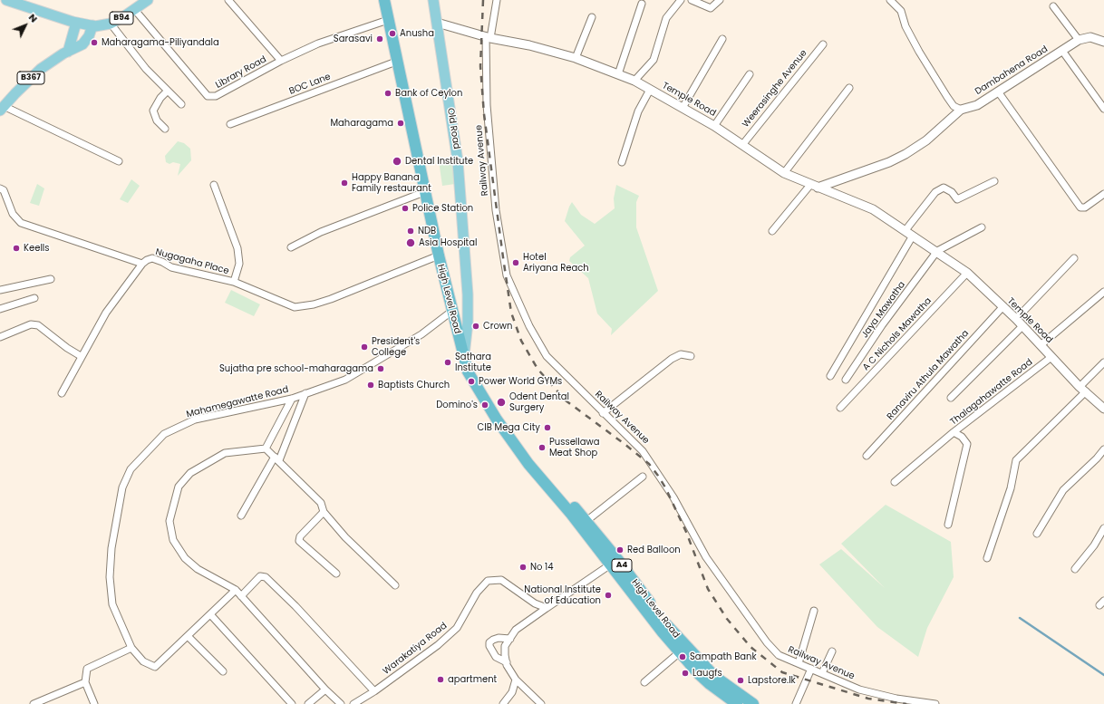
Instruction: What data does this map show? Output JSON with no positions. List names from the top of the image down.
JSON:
{
  "streets": {
    "highway": ["High Level Road", "A4"],
    "main road": ["B94", "B367", "Old Road"],
    "street": [
      "Dambahena Road",
      "Library Road",
      "BOC Lane",
      "Weerasinghe Avenue",
      "Temple Road",
      "Railway Avenue",
      "Nugagaha Place",
      "Jaya Mawatha",
      "A C Nichols Mawatha",
      "Ranaviru Athula Mawatha",
      "Thalagahawatte Road",
      "Mahamegawatte Road",
      "Warakatiya Road"
    ]
  },
  "crossings": [
    ["B94", "Library Road"],
    ["B94", "B367"],
    ["Dambahena Road", "Temple Road"],
    ["Library Road", "High Level Road"],
    ["BOC Lane", "High Level Road"],
    ["Weerasinghe Avenue", "Temple Road"],
    ["Temple Road", "Old Road"],
    ["Temple Road", "Railway Avenue"],
    ["Temple Road", "Jaya Mawatha"],
    ["Temple Road", "A C Nichols Mawatha"],
    ["Temple Road", "Ranaviru Athula Mawatha"],
    ["Temple Road", "Thalagahawatte Road"],
    ["Old Road", "High Level Road"],
    ["Nugagaha Place", "High Level Road"],
    ["High Level Road", "Mahamegawatte Road"]
  ],
  "places": [
    "Anusha",
    "Sarasavi",
    "Maharagama-Piliyandala",
    "Bank of Ceylon",
    "Maharagama",
    "Dental Institute",
    "Happy Banana Family restaurant",
    "Police Station",
    "NDB",
    "Asia Hospital",
    "Keells",
    "Hotel Ariyana Reach",
    "Crown",
    "President's College",
    "Sathara Institute",
    "Sujatha pre school-maharagama",
    "Power World GYMs",
    "Baptists Church",
    "Odent Dental Surgery",
    "Domino's",
    "CIB Mega City",
    "Pussellawa Meat Shop",
    "Red Balloon",
    "No 14",
    "National Institute of Education",
    "Sampath Bank",
    "Laugfs",
    "apartment",
    "Lapstore.lk"
  ],
  "north": "top right"
}
